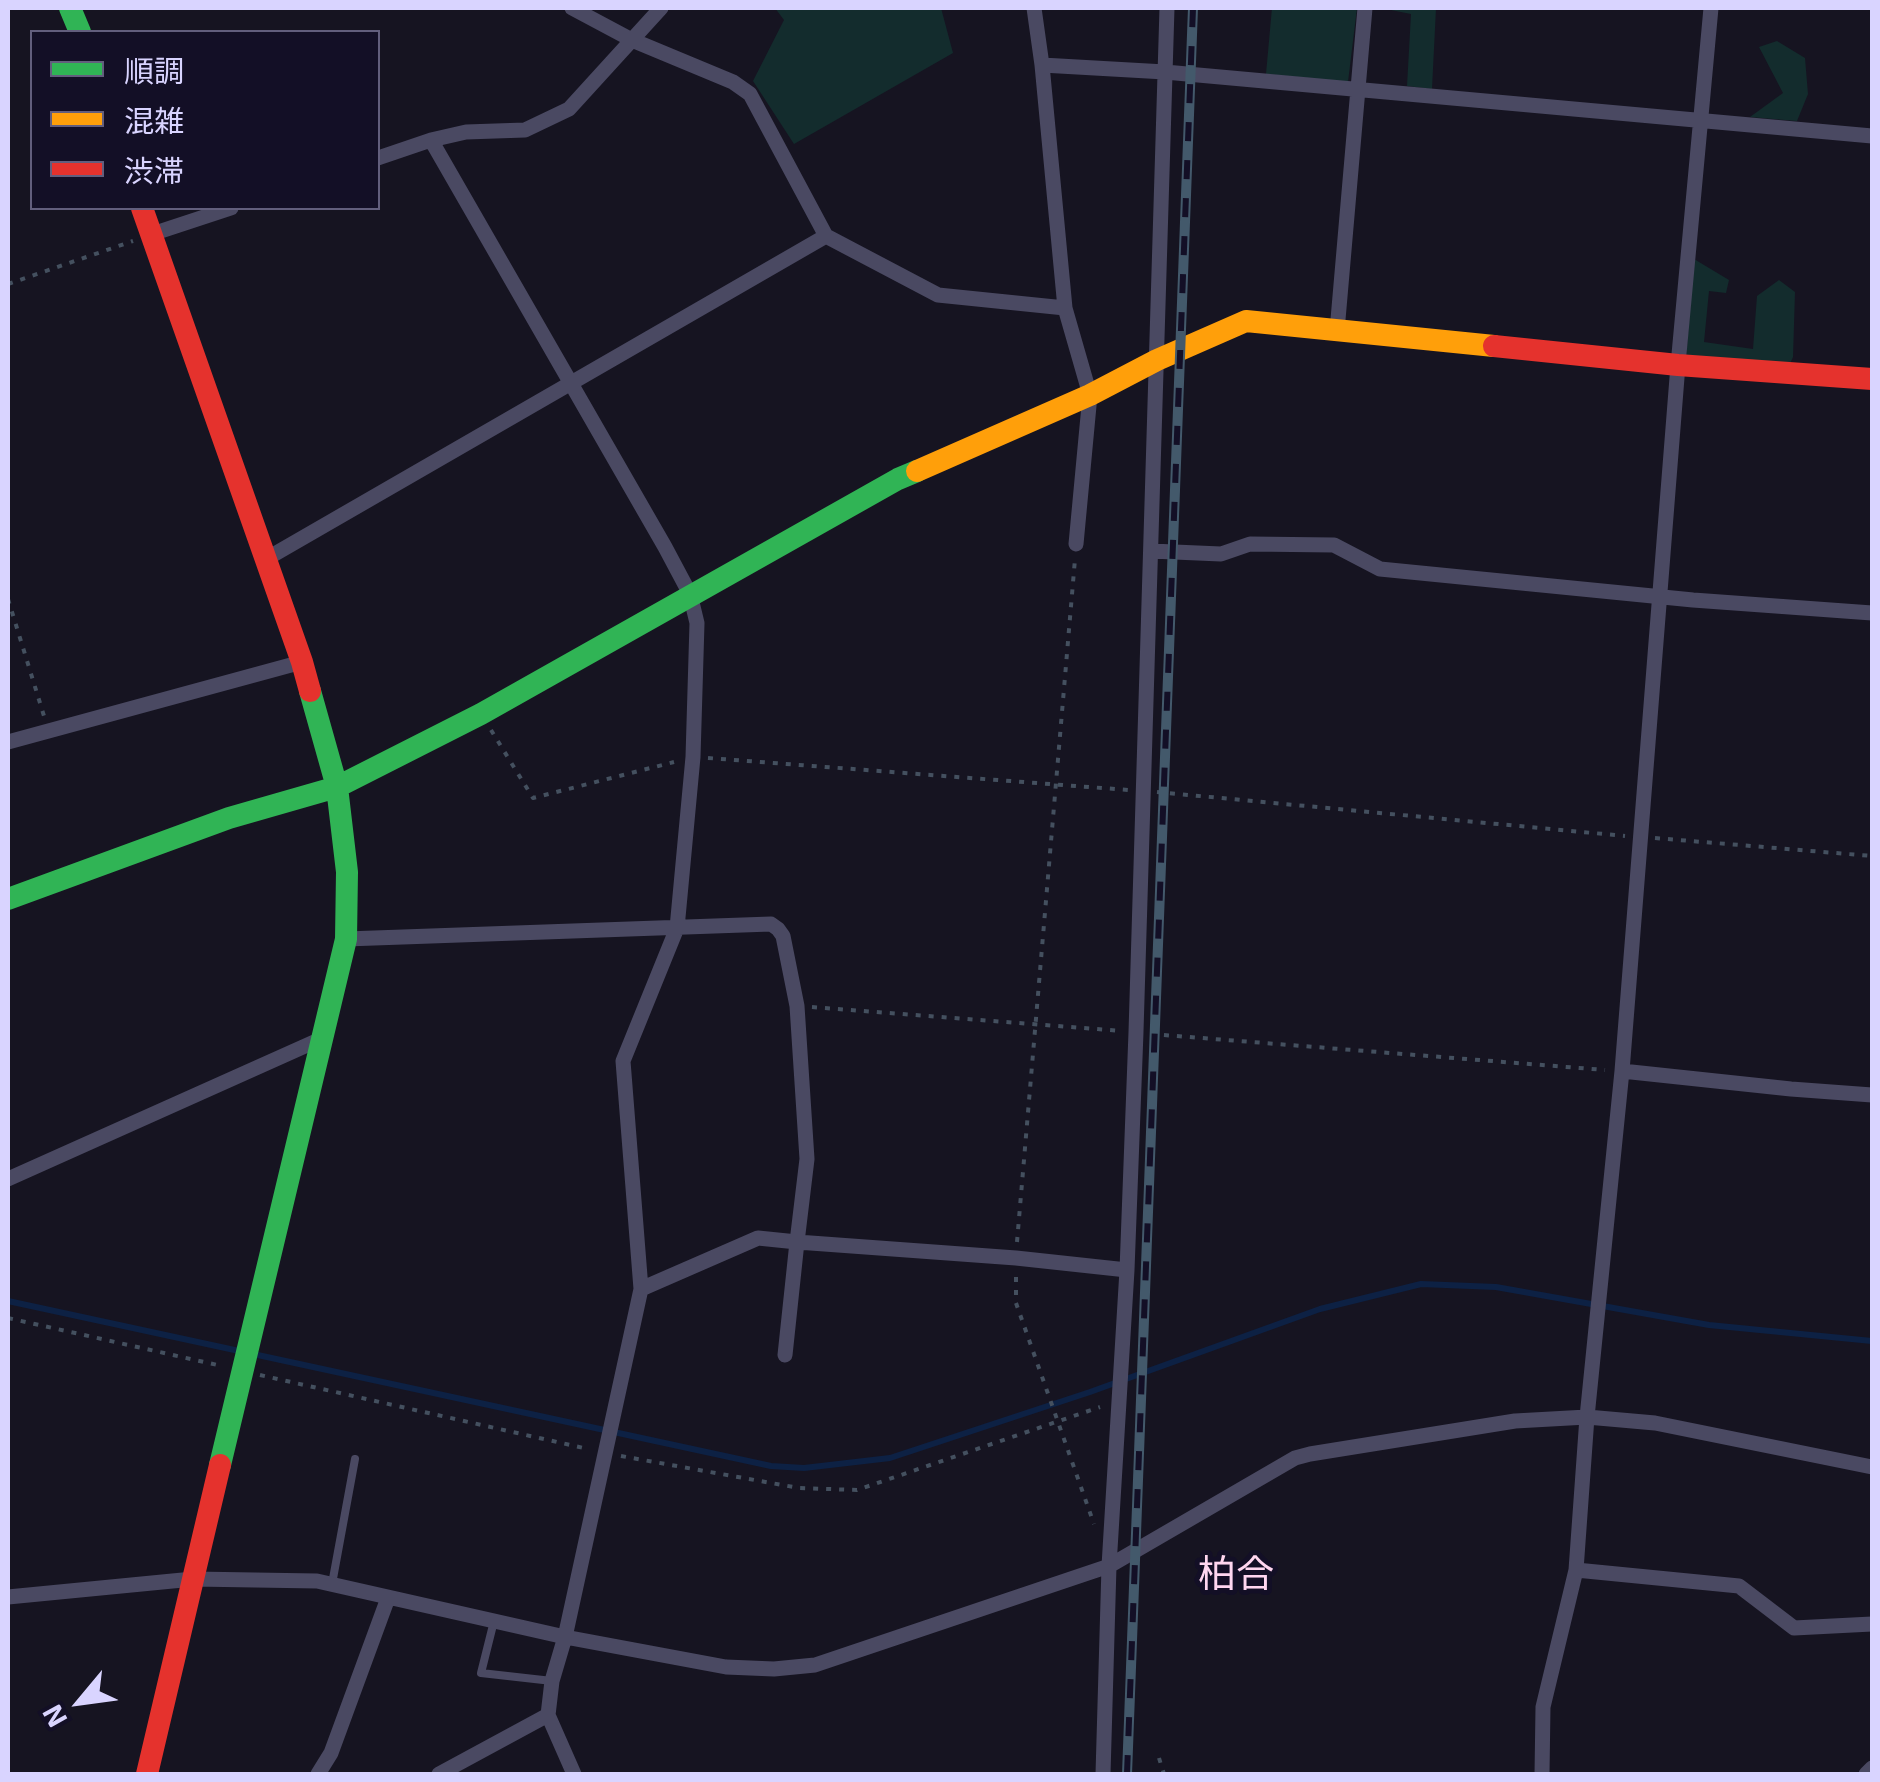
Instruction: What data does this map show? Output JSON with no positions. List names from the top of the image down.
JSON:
{
  "districts": ["柏合"],
  "legend": ["順調", "混雑", "渋滞"],
  "north": "bottom left"
}
